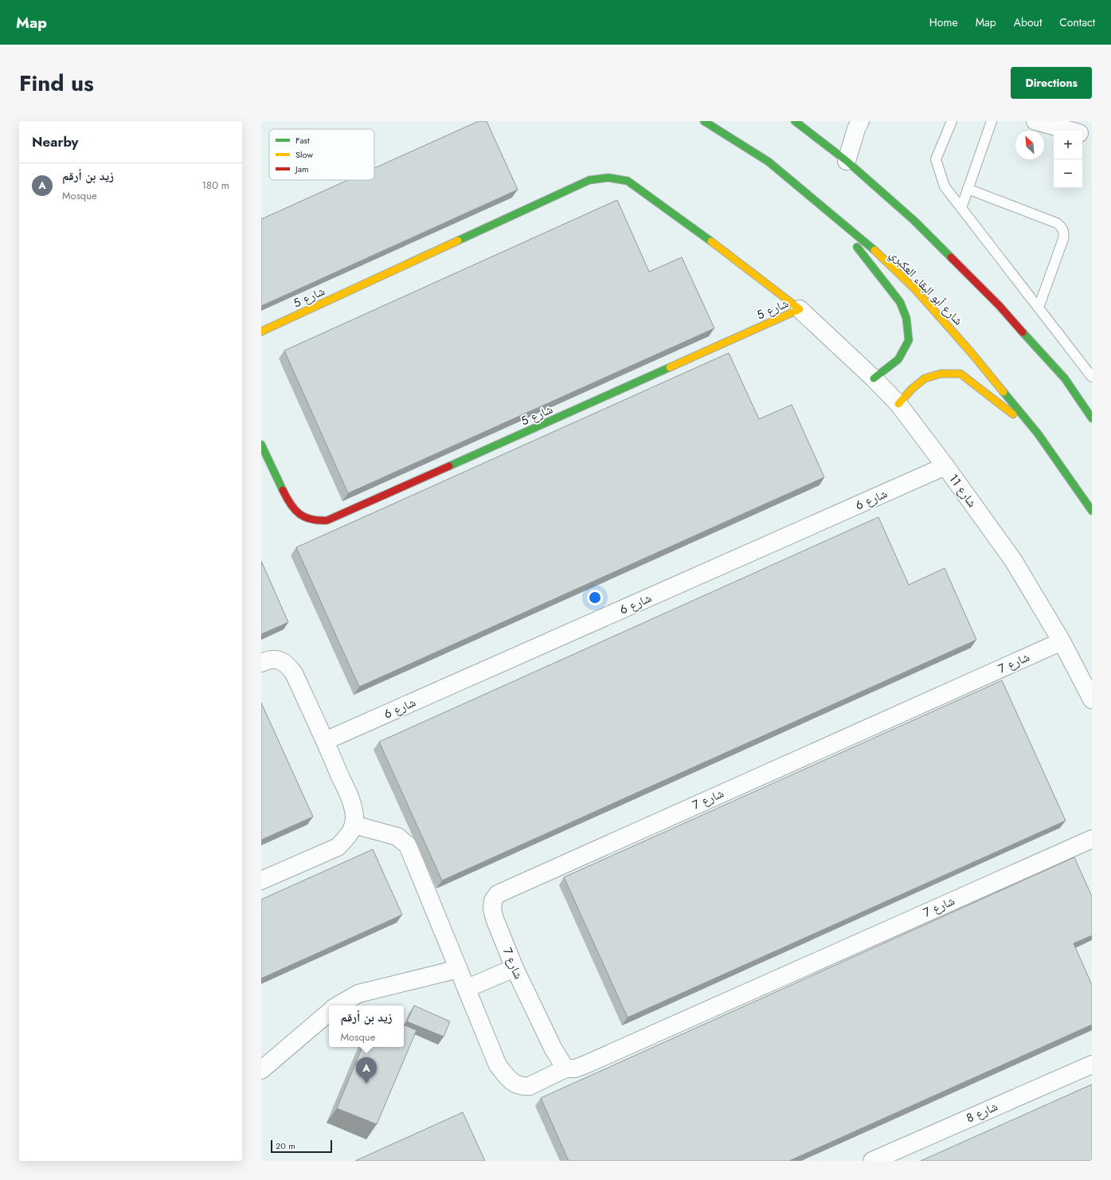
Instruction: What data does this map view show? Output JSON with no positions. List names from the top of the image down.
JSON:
{
  "streets": {
    "main road": ["شارع أبو البقاء العكبري", "شارع 5"],
    "street": [
      "شارع 11",
      "شارع 6",
      "شارع 7",
      "شارع 8"
    ]
  },
  "crossings": [
    ["شارع 5", "شارع 11"],
    ["شارع 11", "شارع 6"],
    ["شارع 11", "شارع 7"]
  ],
  "legend": ["Fast", "Slow", "Jam"],
  "scale_bar": "20 m",
  "north": "top left",
  "page": {
    "header": "Map",
    "nav": [
      "Home",
      "Map",
      "About",
      "Contact"
    ],
    "title": "Find us",
    "buttons": "Directions",
    "heading": "Nearby",
    "map_buttons": ["+", "−"],
    "list": [
      {
        "mark": "A",
        "name": "زيد بن أرقم",
        "note": "Mosque",
        "value": "180 m"
      }
    ],
    "popup": ["زيد بن أرقم", "Mosque"],
    "pins": "A",
    "scale": "20 m"
  }
}
